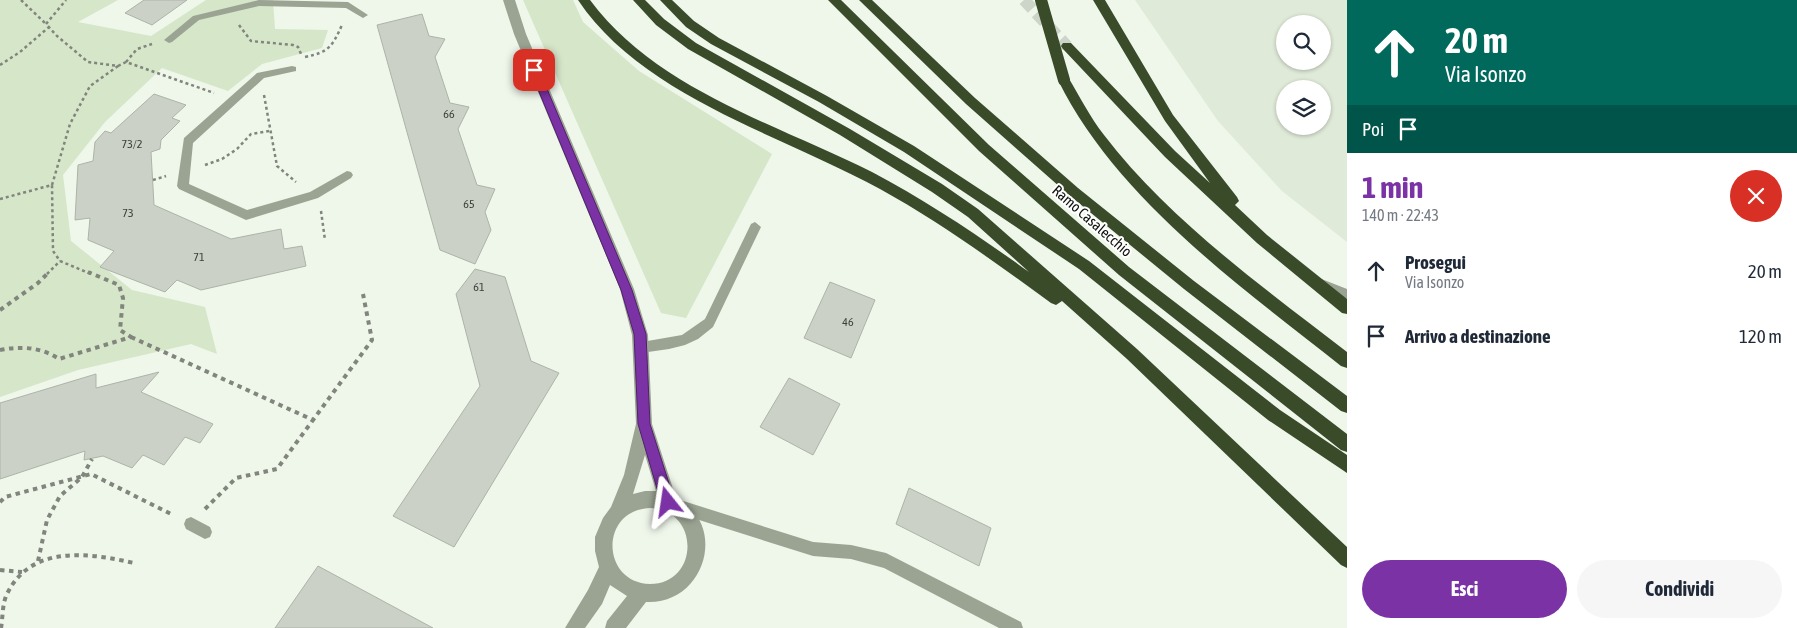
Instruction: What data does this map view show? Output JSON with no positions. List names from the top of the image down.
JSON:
{
  "streets": {
    "highway": ["Ramo Casalecchio"]
  },
  "house_numbers": [
    "66",
    "73/2",
    "65",
    "73",
    "71",
    "61",
    "46"
  ],
  "page": {
    "turn": ["20 m", "Via Isonzo"],
    "then": "Poi",
    "heading": ["1 min", "140 m · 22:43"],
    "list": [
      {
        "name": "Prosegui",
        "note": "Via Isonzo",
        "value": "20 m"
      },
      {
        "name": "Arrivo a destinazione",
        "value": "120 m"
      }
    ],
    "buttons": ["Esci", "Condividi"]
  }
}
